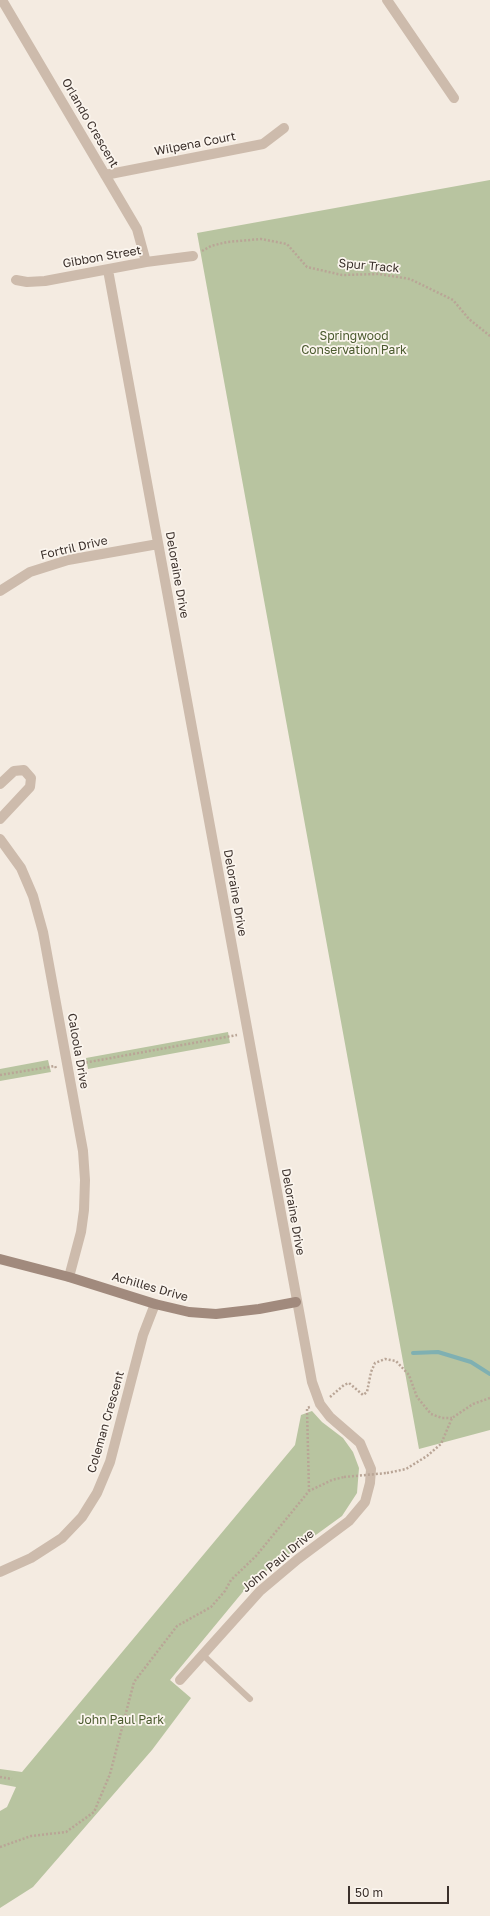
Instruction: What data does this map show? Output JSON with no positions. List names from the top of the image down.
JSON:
{
  "streets": {
    "street": [
      "Orlando Crescent",
      "Wilpena Court",
      "Gibbon Street",
      "Fortril Drive",
      "Deloraine Drive",
      "Caloola Drive",
      "Achilles Drive",
      "Coleman Crescent",
      "John Paul Drive"
    ],
    "path": ["Spur Track"]
  },
  "crossings": [
    ["Orlando Crescent", "Wilpena Court"],
    ["Orlando Crescent", "Gibbon Street"],
    ["Gibbon Street", "Spur Track"],
    ["Gibbon Street", "Deloraine Drive"],
    ["Fortril Drive", "Deloraine Drive"],
    ["Deloraine Drive", "Achilles Drive"],
    ["Deloraine Drive", "John Paul Drive"],
    ["Caloola Drive", "Achilles Drive"],
    ["Achilles Drive", "Coleman Crescent"]
  ],
  "parks": ["Springwood Conservation Park", "John Paul Park"],
  "scale_bar": "50 m"
}
